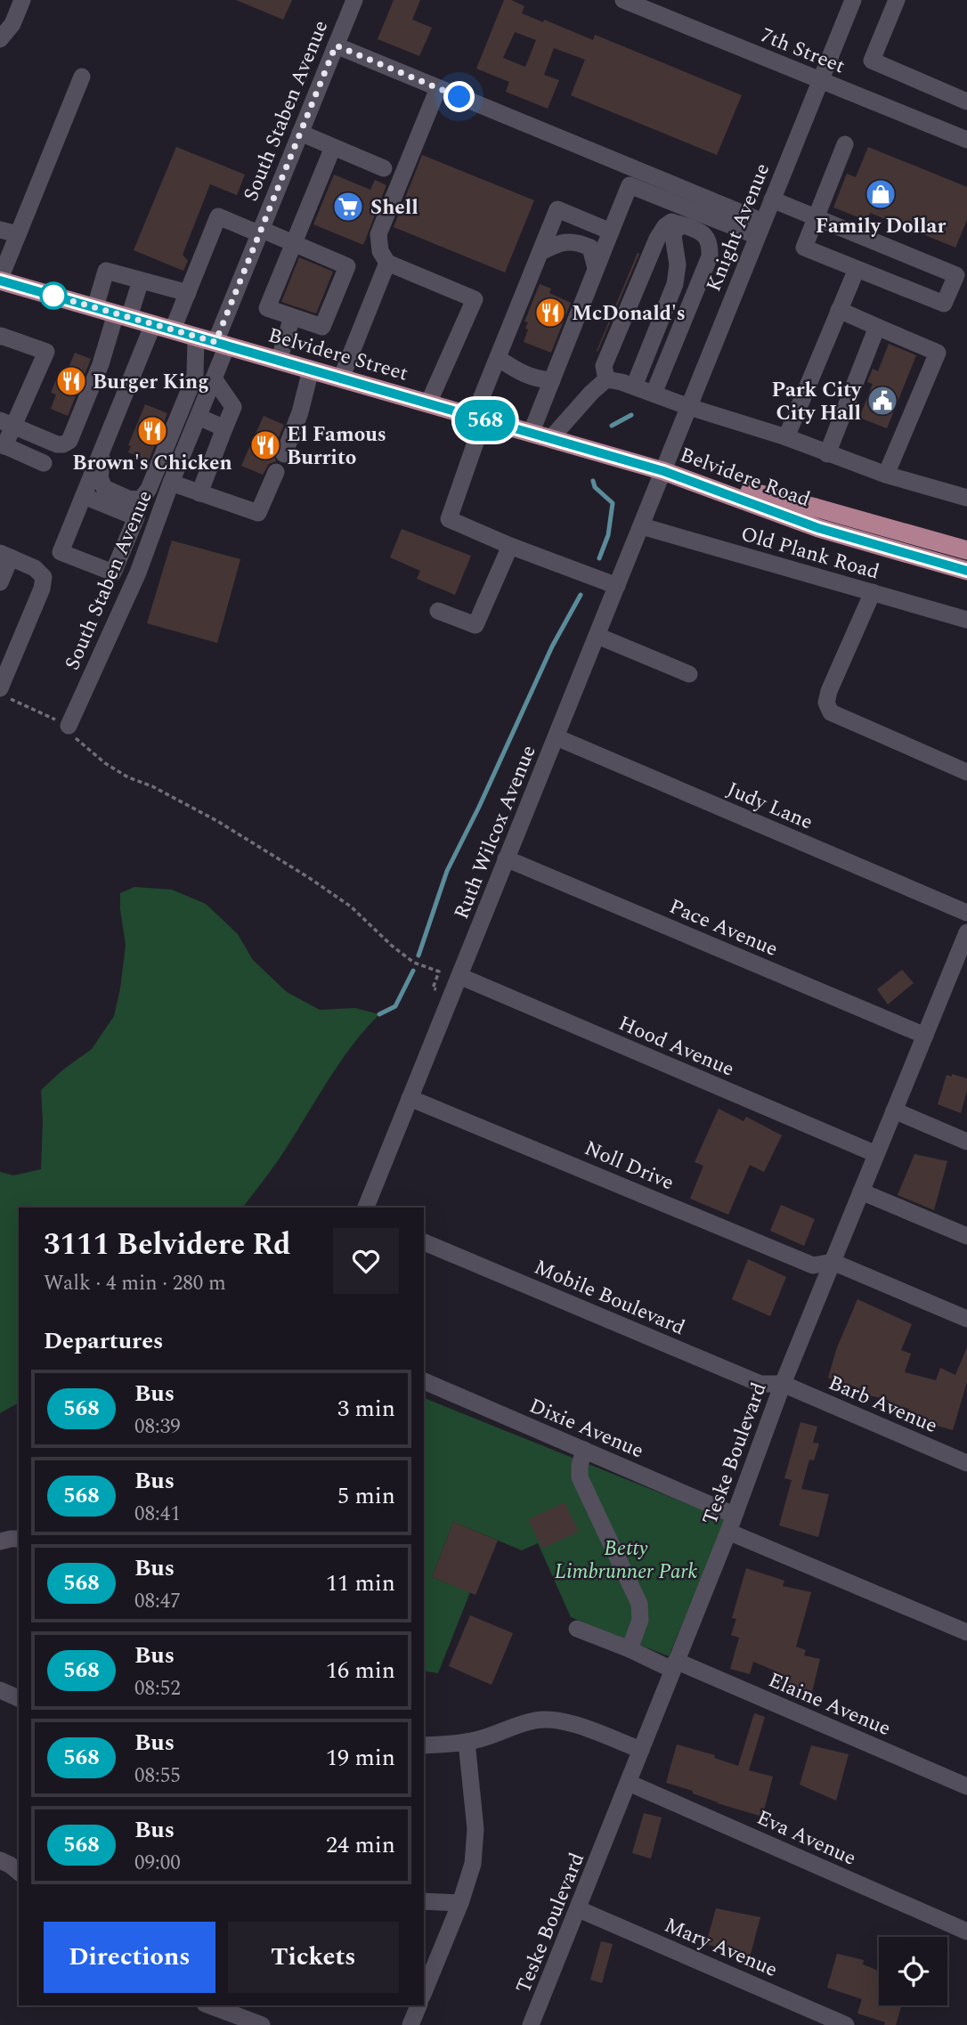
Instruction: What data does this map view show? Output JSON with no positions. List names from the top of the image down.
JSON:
{
  "streets": {
    "main road": ["Belvidere Street", "Belvidere Road"],
    "street": [
      "7th Street",
      "South Staben Avenue",
      "Knight Avenue",
      "Old Plank Road",
      "Judy Lane",
      "Ruth Wilcox Avenue",
      "Pace Avenue",
      "Hood Avenue",
      "Noll Drive",
      "Mobile Boulevard",
      "Barb Avenue",
      "Dixie Avenue",
      "Teske Boulevard",
      "Elaine Avenue",
      "Eva Avenue",
      "Mary Avenue"
    ]
  },
  "crossings": [
    ["7th Street", "Knight Avenue"],
    ["South Staben Avenue", "Belvidere Street"],
    ["Knight Avenue", "Belvidere Street"],
    ["Knight Avenue", "Belvidere Road"],
    ["Knight Avenue", "Ruth Wilcox Avenue"],
    ["Belvidere Street", "Belvidere Road"],
    ["Belvidere Street", "Ruth Wilcox Avenue"],
    ["Belvidere Road", "Ruth Wilcox Avenue"],
    ["Old Plank Road", "Ruth Wilcox Avenue"],
    ["Judy Lane", "Ruth Wilcox Avenue"],
    ["Ruth Wilcox Avenue", "Pace Avenue"],
    ["Ruth Wilcox Avenue", "Hood Avenue"],
    ["Ruth Wilcox Avenue", "Noll Drive"],
    ["Pace Avenue", "Teske Boulevard"],
    ["Hood Avenue", "Teske Boulevard"],
    ["Noll Drive", "Teske Boulevard"],
    ["Mobile Boulevard", "Barb Avenue"],
    ["Mobile Boulevard", "Teske Boulevard"],
    ["Barb Avenue", "Teske Boulevard"],
    ["Dixie Avenue", "Teske Boulevard"],
    ["Teske Boulevard", "Elaine Avenue"],
    ["Teske Boulevard", "Eva Avenue"],
    ["Teske Boulevard", "Mary Avenue"]
  ],
  "parks": ["Betty Limbrunner Park"],
  "places": {
    "shop": ["Family Dollar"],
    "supermarket": ["Shell"],
    "restaurant": [
      "McDonald's",
      "Burger King",
      "Brown's Chicken",
      "El Famous Burrito"
    ],
    "public building": ["Park City City Hall"]
  },
  "lines": ["bus line 568"],
  "page": {
    "on_map": "568",
    "heading": [
      ["3111 Belvidere Rd", "Walk · 4 min · 280 m"],
      "Departures"
    ],
    "list": [
      {
        "mark": "568",
        "name": "Bus",
        "note": "08:39",
        "value": "3 min"
      },
      {
        "mark": "568",
        "name": "Bus",
        "note": "08:41",
        "value": "5 min"
      },
      {
        "mark": "568",
        "name": "Bus",
        "note": "08:47",
        "value": "11 min"
      },
      {
        "mark": "568",
        "name": "Bus",
        "note": "08:52",
        "value": "16 min"
      },
      {
        "mark": "568",
        "name": "Bus",
        "note": "08:55",
        "value": "19 min"
      },
      {
        "mark": "568",
        "name": "Bus",
        "note": "09:00",
        "value": "24 min"
      }
    ],
    "buttons": ["Directions", "Tickets"]
  }
}
